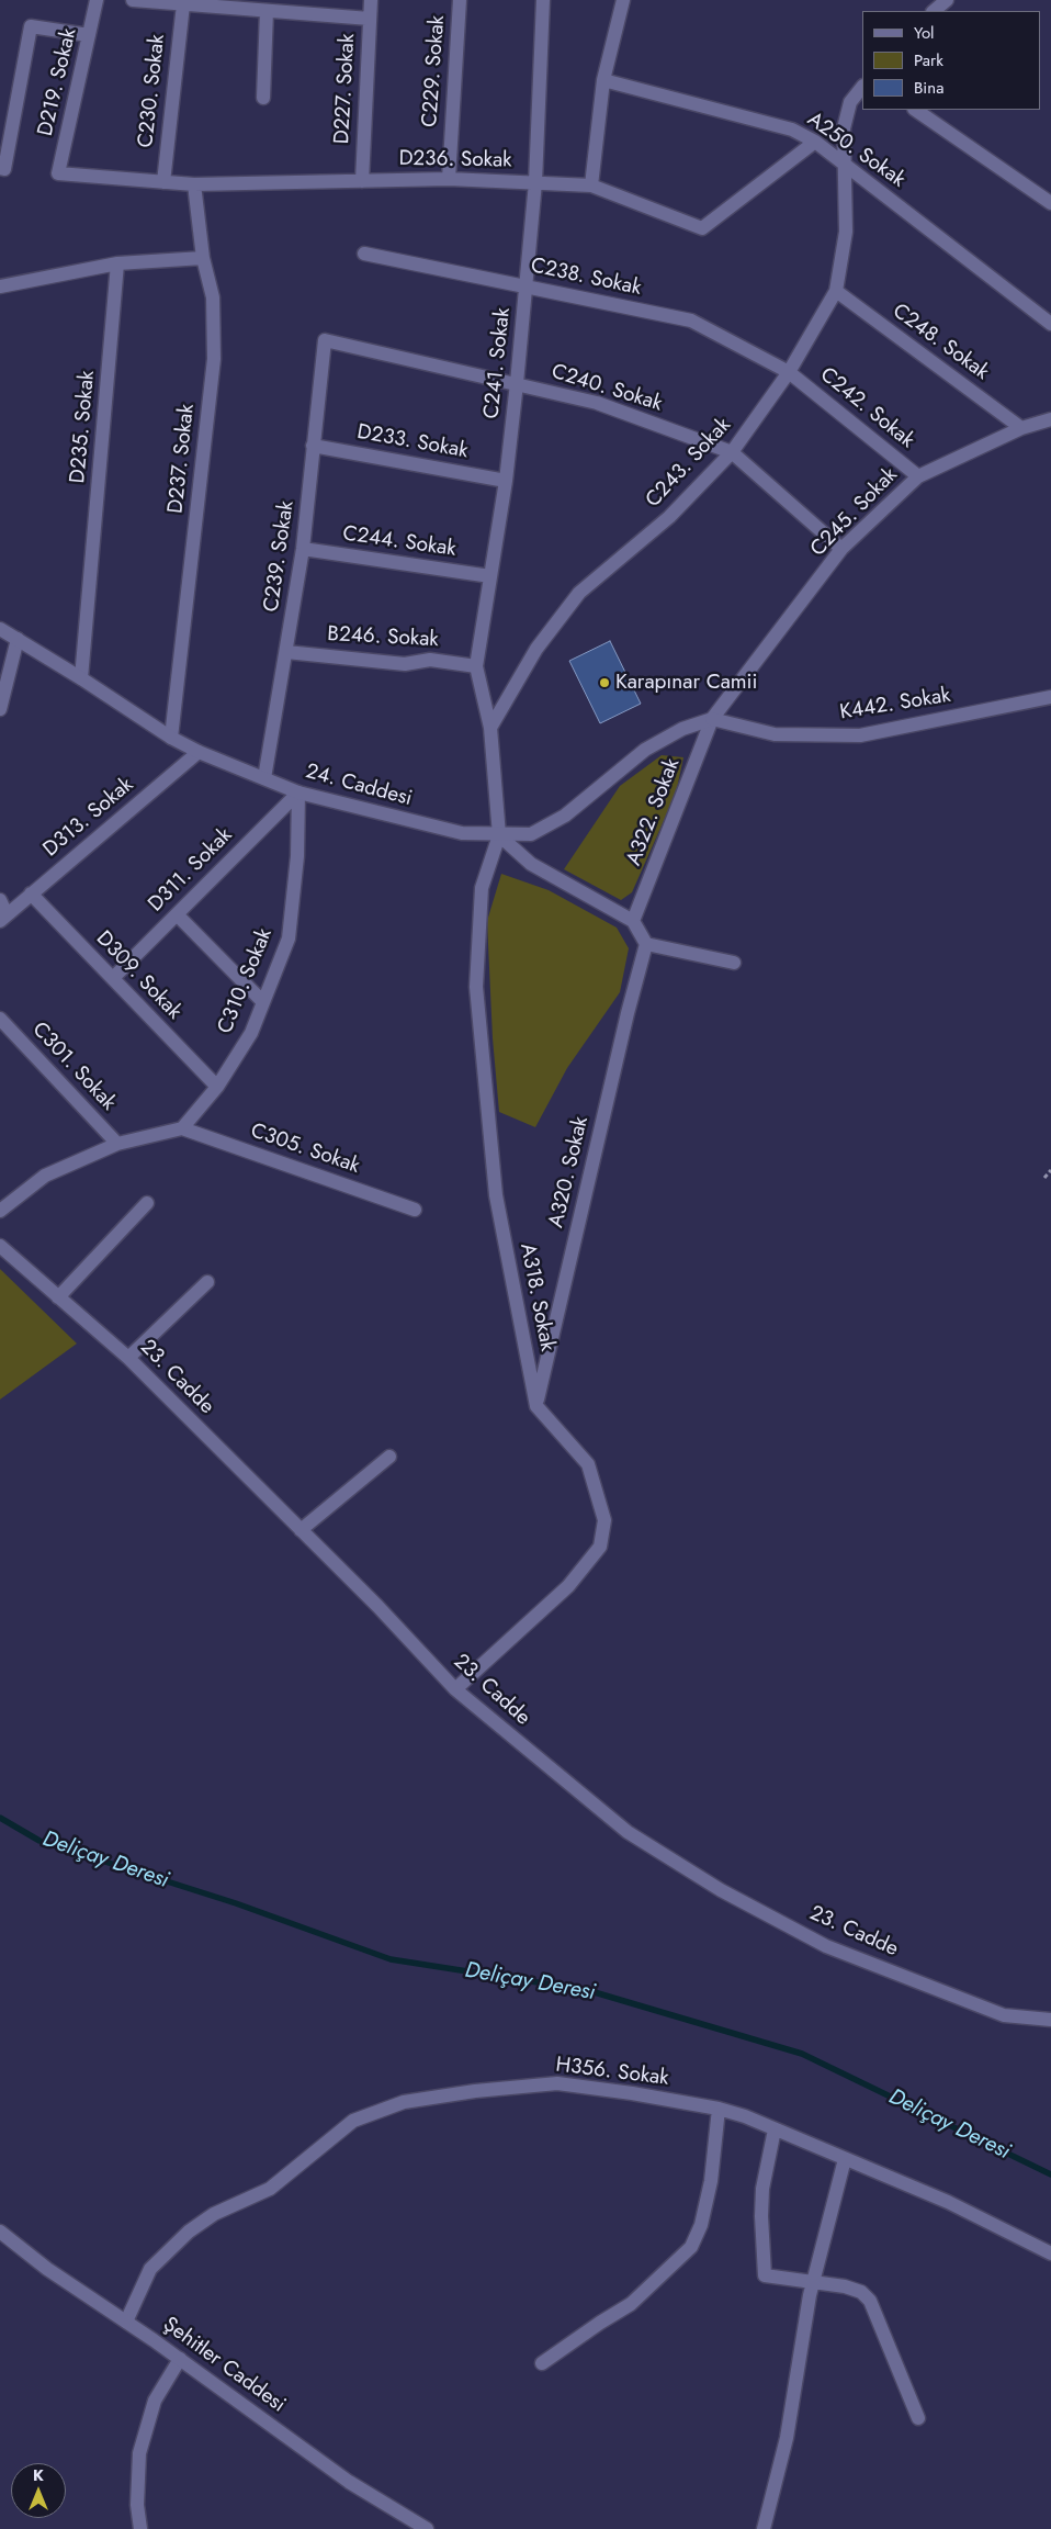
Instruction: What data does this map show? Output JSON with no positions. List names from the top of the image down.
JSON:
{
  "streets": {
    "street": [
      "C229. Sokak",
      "D219. Sokak",
      "D227. Sokak",
      "C230. Sokak",
      "A250. Sokak",
      "D236. Sokak",
      "C238. Sokak",
      "C248. Sokak",
      "C241. Sokak",
      "C240. Sokak",
      "C242. Sokak",
      "D235. Sokak",
      "D233. Sokak",
      "D237. Sokak",
      "C243. Sokak",
      "C245. Sokak",
      "C244. Sokak",
      "C239. Sokak",
      "B246. Sokak",
      "K442. Sokak",
      "24. Caddesi",
      "A322. Sokak",
      "D313. Sokak",
      "D311. Sokak",
      "D309. Sokak",
      "C310. Sokak",
      "C301. Sokak",
      "C305. Sokak",
      "A320. Sokak",
      "A318. Sokak",
      "23. Cadde",
      "H356. Sokak",
      "Şehitler Caddesi"
    ]
  },
  "crossings": [
    ["C229. Sokak", "D236. Sokak"],
    ["D219. Sokak", "D236. Sokak"],
    ["D227. Sokak", "D236. Sokak"],
    ["C230. Sokak", "D236. Sokak"],
    ["A250. Sokak", "D236. Sokak"],
    ["A250. Sokak", "C243. Sokak"],
    ["D236. Sokak", "C241. Sokak"],
    ["D236. Sokak", "D237. Sokak"],
    ["C238. Sokak", "C241. Sokak"],
    ["C238. Sokak", "C242. Sokak"],
    ["C238. Sokak", "C243. Sokak"],
    ["C248. Sokak", "C243. Sokak"],
    ["C248. Sokak", "C245. Sokak"],
    ["C241. Sokak", "C240. Sokak"],
    ["C241. Sokak", "D233. Sokak"],
    ["C241. Sokak", "C243. Sokak"],
    ["C241. Sokak", "C244. Sokak"],
    ["C241. Sokak", "B246. Sokak"],
    ["C240. Sokak", "C243. Sokak"],
    ["C240. Sokak", "C245. Sokak"],
    ["C240. Sokak", "C239. Sokak"],
    ["C242. Sokak", "C243. Sokak"],
    ["C242. Sokak", "C245. Sokak"],
    ["D235. Sokak", "24. Caddesi"],
    ["D233. Sokak", "C239. Sokak"],
    ["D237. Sokak", "24. Caddesi"],
    ["C245. Sokak", "K442. Sokak"],
    ["C245. Sokak", "24. Caddesi"],
    ["C245. Sokak", "A322. Sokak"],
    ["C244. Sokak", "C239. Sokak"],
    ["C239. Sokak", "B246. Sokak"],
    ["C239. Sokak", "24. Caddesi"],
    ["K442. Sokak", "24. Caddesi"],
    ["K442. Sokak", "A322. Sokak"],
    ["24. Caddesi", "A322. Sokak"],
    ["24. Caddesi", "D313. Sokak"],
    ["24. Caddesi", "D311. Sokak"],
    ["24. Caddesi", "C310. Sokak"],
    ["24. Caddesi", "A318. Sokak"],
    ["D313. Sokak", "D309. Sokak"],
    ["D311. Sokak", "D309. Sokak"],
    ["D311. Sokak", "C310. Sokak"],
    ["D309. Sokak", "C310. Sokak"],
    ["C310. Sokak", "C305. Sokak"],
    ["A320. Sokak", "A318. Sokak"],
    ["H356. Sokak", "Şehitler Caddesi"]
  ],
  "water": ["Deliçay Deresi"],
  "places": ["Karapınar Camii"],
  "legend": ["Yol", "Park", "Bina"],
  "north": "top"
}
